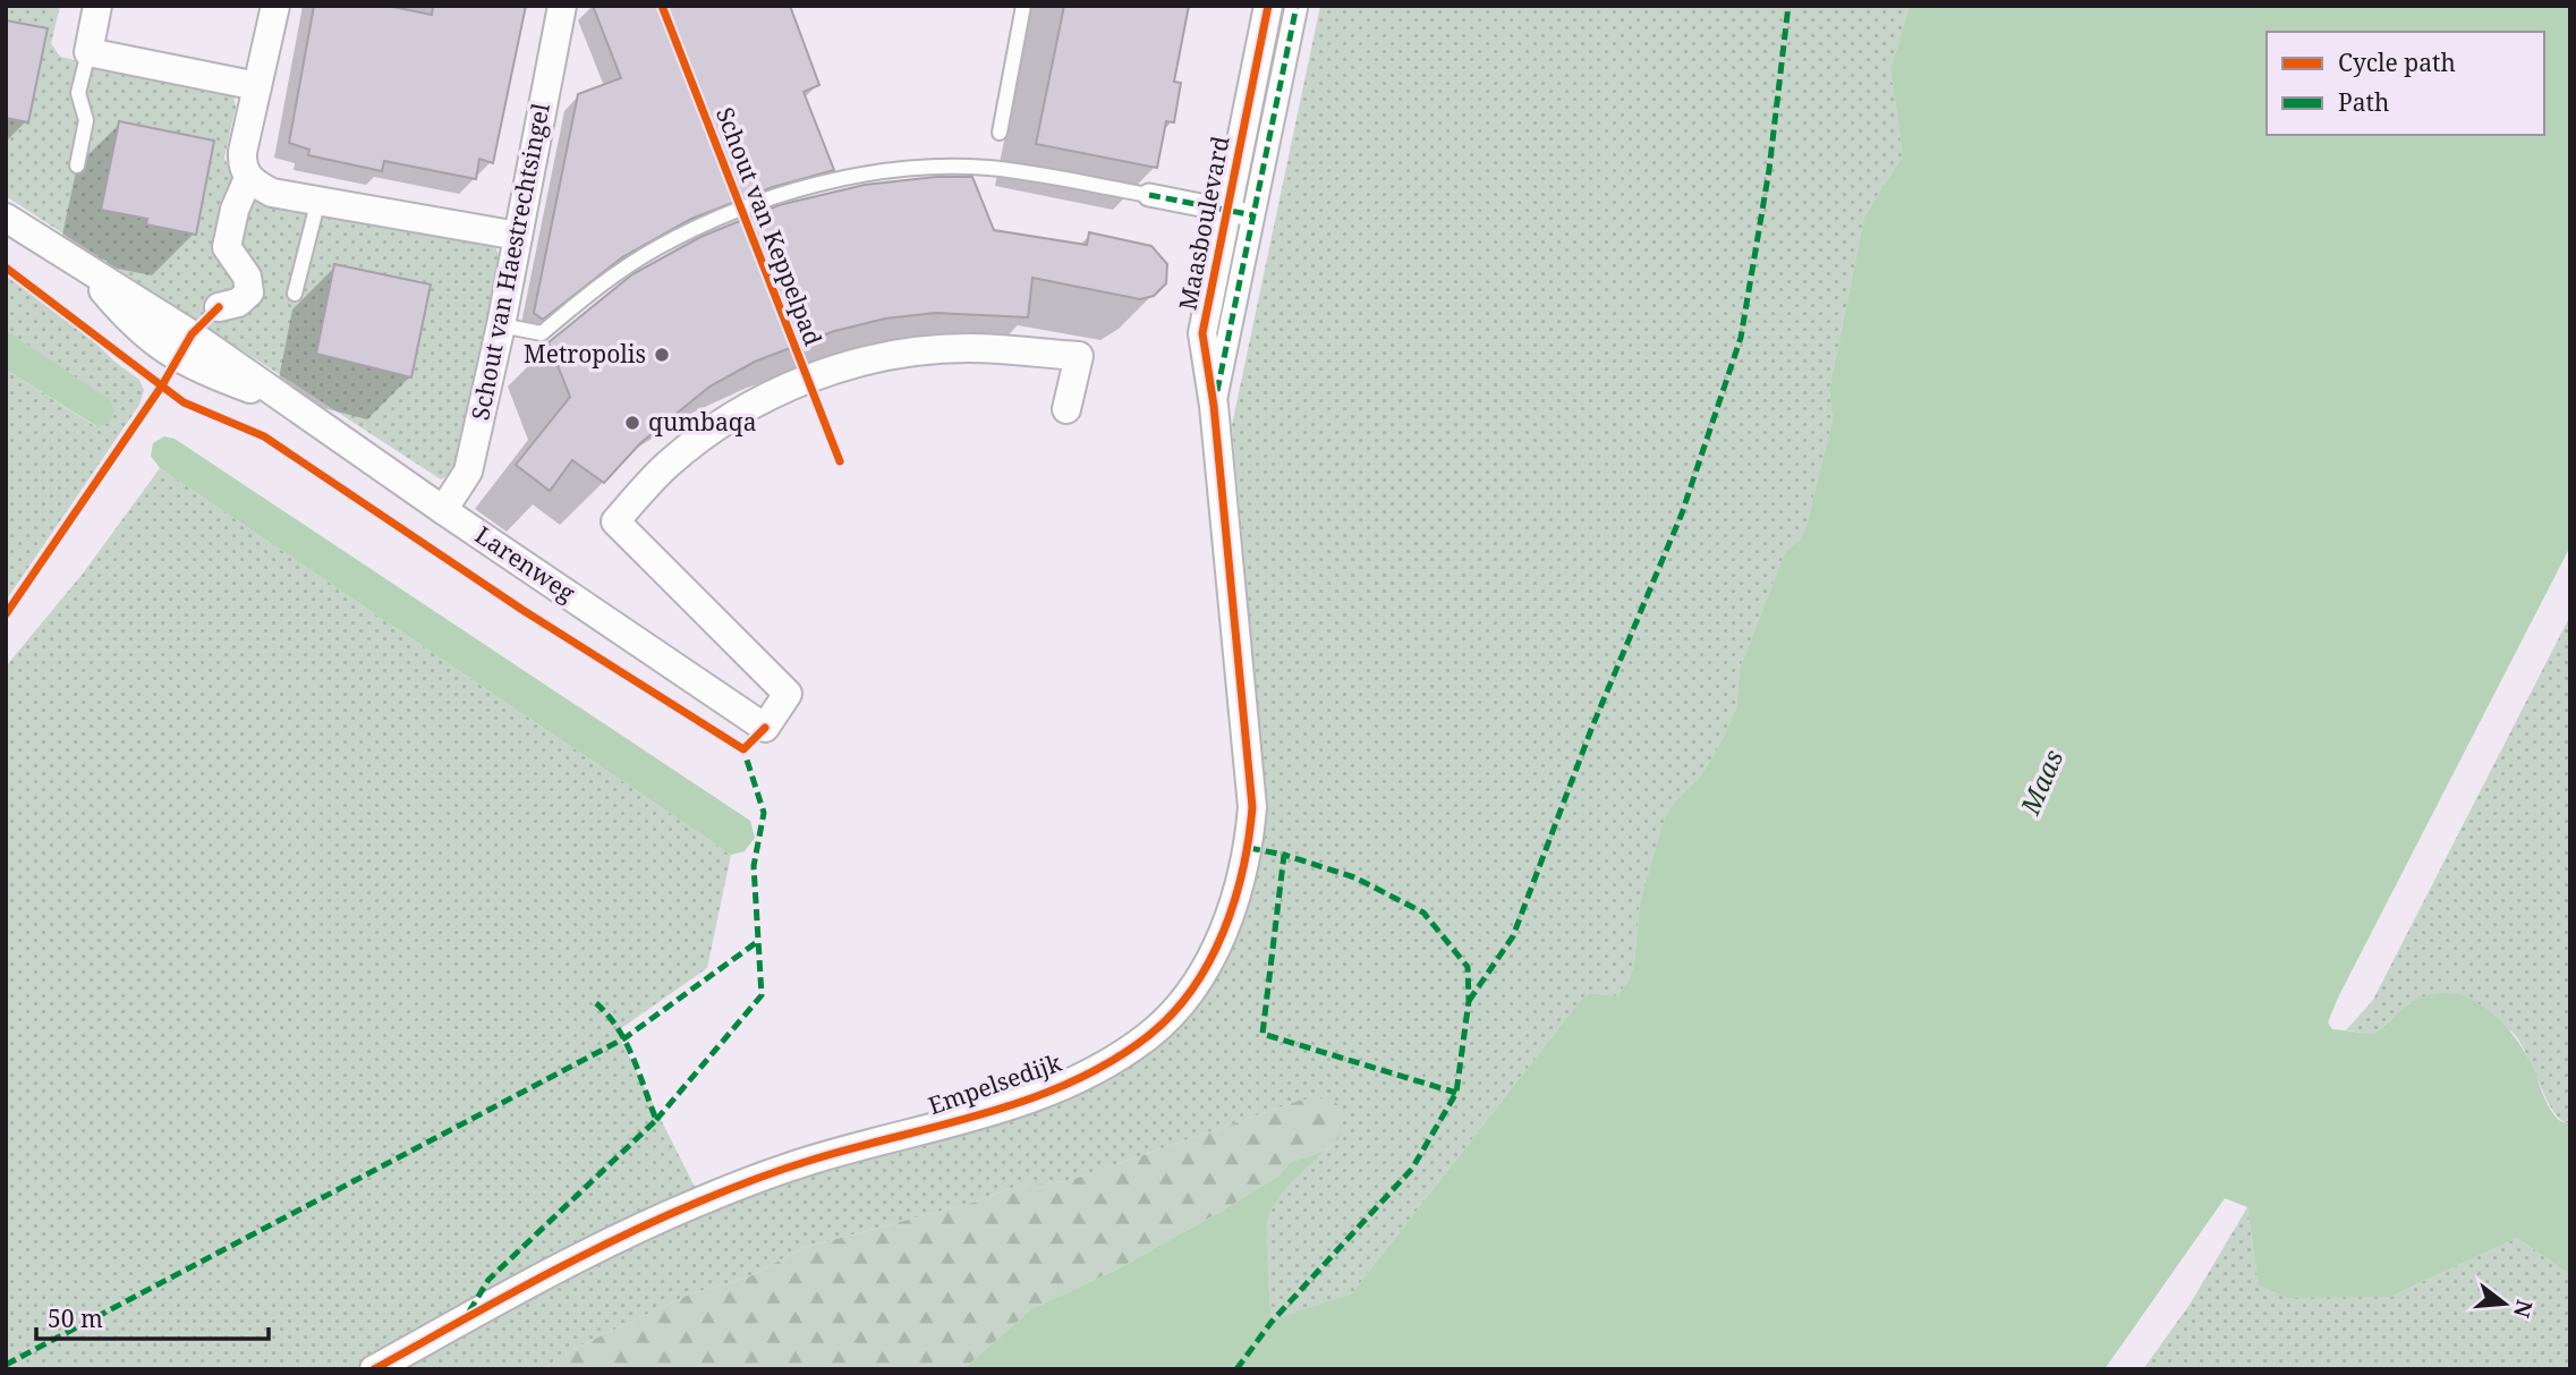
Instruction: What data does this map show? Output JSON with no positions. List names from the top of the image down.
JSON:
{
  "streets": {
    "street": [
      "Maasboulevard",
      "Schout van Haestrechtsingel",
      "Larenweg",
      "Empelsedijk"
    ],
    "cycle path": ["Schout van Keppelpad"]
  },
  "crossings": [
    ["Maasboulevard", "Empelsedijk"],
    ["Schout van Haestrechtsingel", "Larenweg"]
  ],
  "water": ["Maas"],
  "places": ["Metropolis", "qumbaqa"],
  "legend": ["Cycle path", "Path"],
  "scale_bar": "50 m",
  "north": "right"
}
